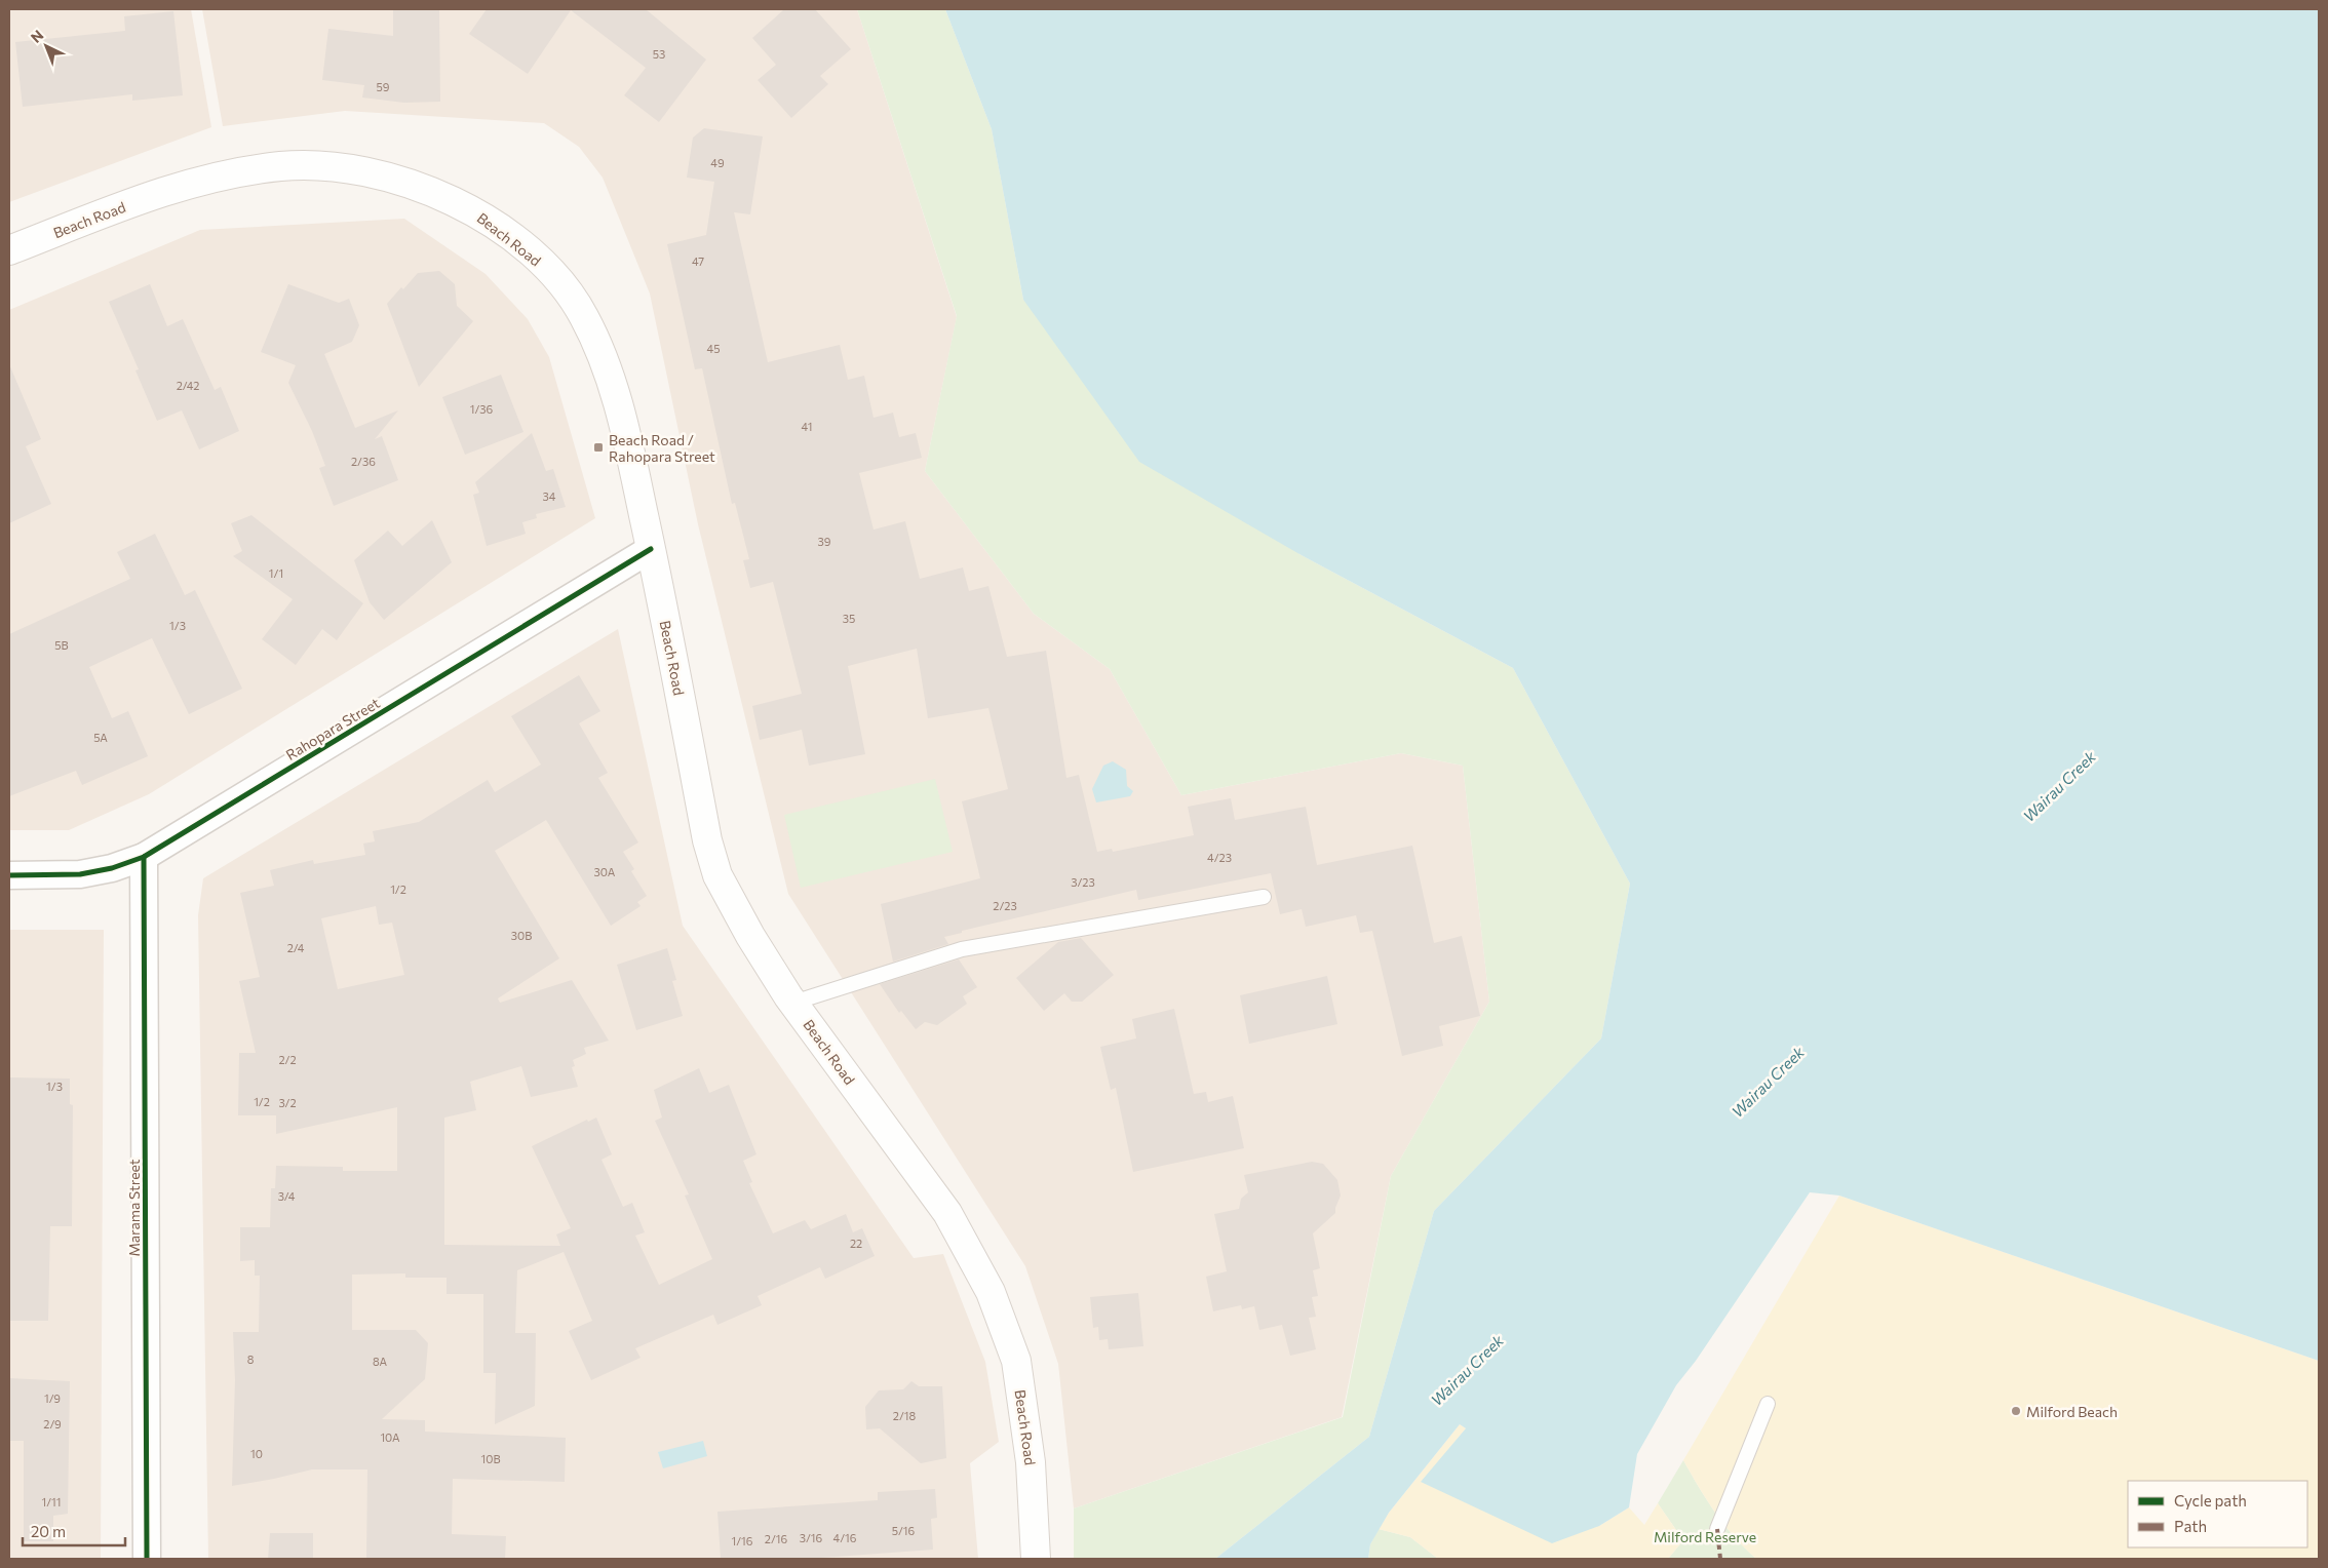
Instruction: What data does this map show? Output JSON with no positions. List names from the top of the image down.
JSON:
{
  "streets": {
    "main road": ["Beach Road"],
    "street": ["Rahopara Street", "Marama Street"]
  },
  "crossings": [
    ["Beach Road", "Rahopara Street"],
    ["Rahopara Street", "Marama Street"]
  ],
  "water": ["Wairau Creek"],
  "parks": ["Milford Reserve"],
  "places": {
    "transit": ["Beach Road / Rahopara Street"],
    "other": ["Milford Beach"]
  },
  "house_numbers": [
    "53",
    "59",
    "49",
    "47",
    "45",
    "2/42",
    "1/36",
    "41",
    "2/36",
    "34",
    "39",
    "1/1",
    "35",
    "1/3",
    "5B",
    "5A",
    "4/23",
    "30A",
    "3/23",
    "1/2",
    "2/23",
    "30B",
    "2/4",
    "2/2",
    "1/3",
    "1/2",
    "3/2",
    "3/4",
    "22",
    "8",
    "8A",
    "1/9",
    "2/18",
    "2/9",
    "10A",
    "10",
    "10B",
    "1/11",
    "5/16",
    "3/16",
    "4/16",
    "2/16",
    "1/16"
  ],
  "legend": ["Cycle path", "Path"],
  "scale_bar": "20 m",
  "north": "top left"
}
